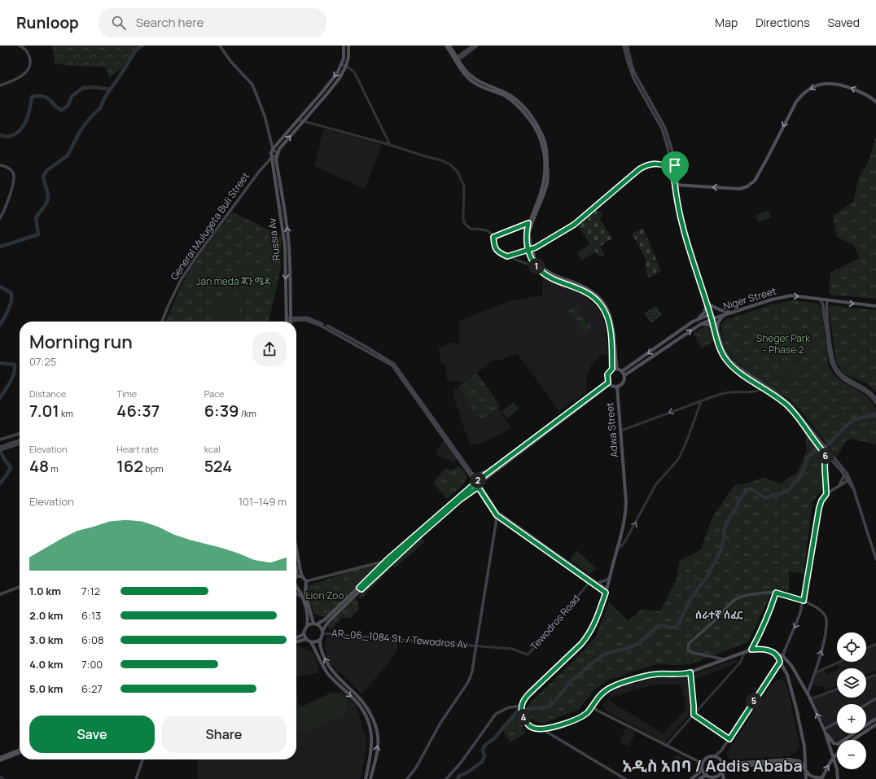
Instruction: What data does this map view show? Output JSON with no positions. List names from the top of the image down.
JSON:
{
  "streets": {
    "main road": [
      "General Mulugeta Buli Street",
      "Russia Av",
      "Niger Street",
      "Adwa Street"
    ],
    "street": ["Tewodros Road", "AR_06_1084 St. / Tewodros Av"]
  },
  "crossings": [
    ["General Mulugeta Buli Street", "Russia Av"],
    ["Niger Street", "Adwa Street"],
    ["Tewodros Road", "AR_06_1084 St. / Tewodros Av"]
  ],
  "districts": ["ሰራተኛ ሰፈር", "አዲስ አበባ / Addis Ababa"],
  "parks": ["Jan meda ጃን ሜዳ", "Sheger Park - Phase 2", "Lion Zoo"],
  "page": {
    "header": "Runloop",
    "search": "Search here",
    "nav": ["Map", "Directions", "Saved"],
    "pins": [
      "1",
      "6",
      "2",
      "5",
      "4"
    ],
    "heading": ["Morning run", "07:25"],
    "stats": [
      ["Distance", "7.01 km"],
      ["Time", "46:37"],
      ["Pace", "6:39 /km"],
      ["Elevation", "48 m"],
      ["Heart rate", "162 bpm"],
      ["kcal", "524"]
    ],
    "chart": ["Elevation", "101–149 m"],
    "list": [
      {
        "name": "1.0 km",
        "note": "7:12"
      },
      {
        "name": "2.0 km",
        "note": "6:13"
      },
      {
        "name": "3.0 km",
        "note": "6:08"
      },
      {
        "name": "4.0 km",
        "note": "7:00"
      },
      {
        "name": "5.0 km",
        "note": "6:27"
      }
    ],
    "map_buttons": ["+", "−"],
    "buttons": ["Save", "Share"]
  }
}
